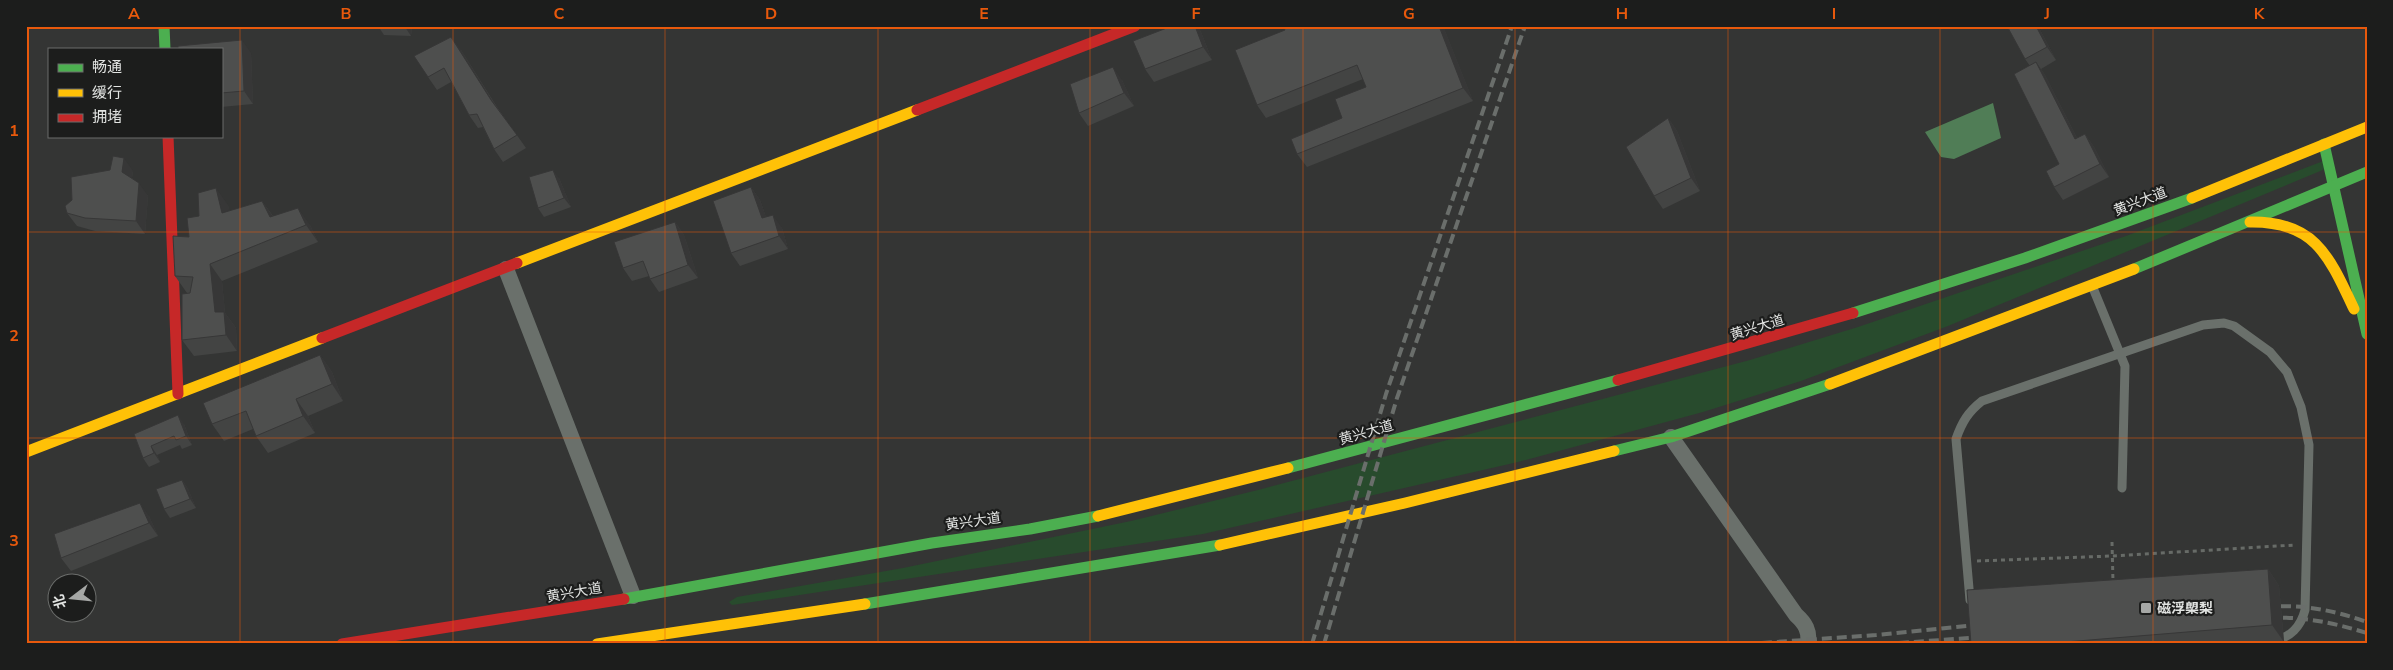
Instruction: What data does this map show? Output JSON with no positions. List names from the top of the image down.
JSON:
{
  "streets": {
    "main road": ["黄兴大道"]
  },
  "places": {
    "transit": ["磁浮㮾梨"]
  },
  "legend": ["畅通", "缓行", "拥堵"],
  "north": "left",
  "grid": {
    "columns": [
      "A",
      "B",
      "C",
      "D",
      "E",
      "F",
      "G",
      "H",
      "I",
      "J",
      "K"
    ],
    "rows": ["1", "2", "3"]
  }
}
